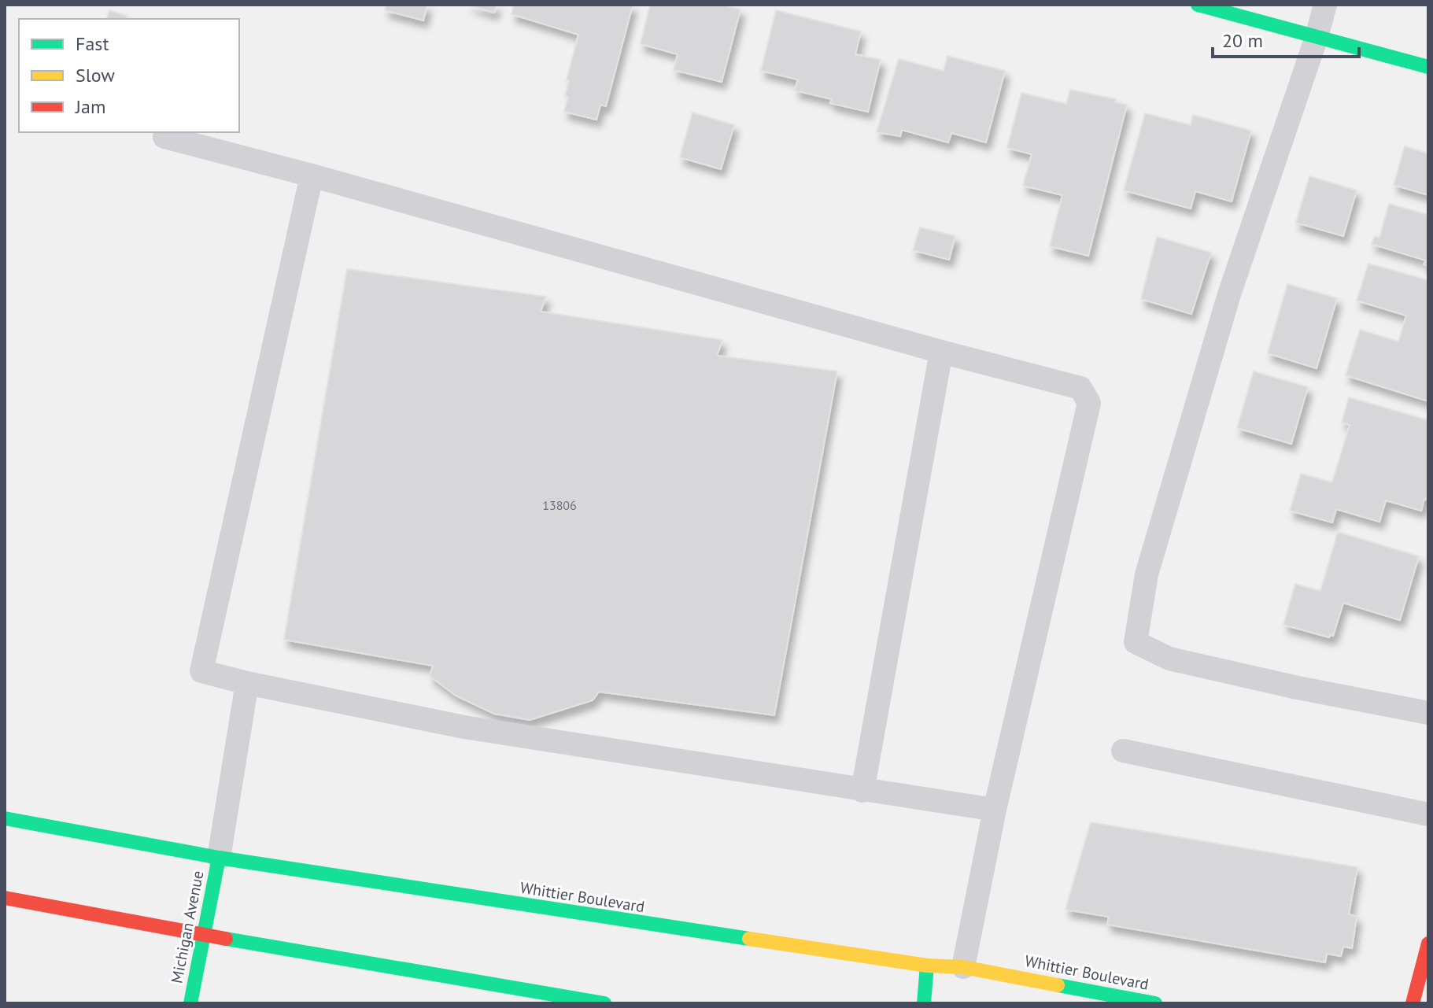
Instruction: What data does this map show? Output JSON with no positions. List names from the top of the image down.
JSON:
{
  "streets": {
    "main road": ["Whittier Boulevard", "Michigan Avenue"]
  },
  "crossings": [
    ["Whittier Boulevard", "Michigan Avenue"]
  ],
  "house_numbers": ["13806"],
  "legend": ["Fast", "Slow", "Jam"],
  "scale_bar": "20 m"
}
